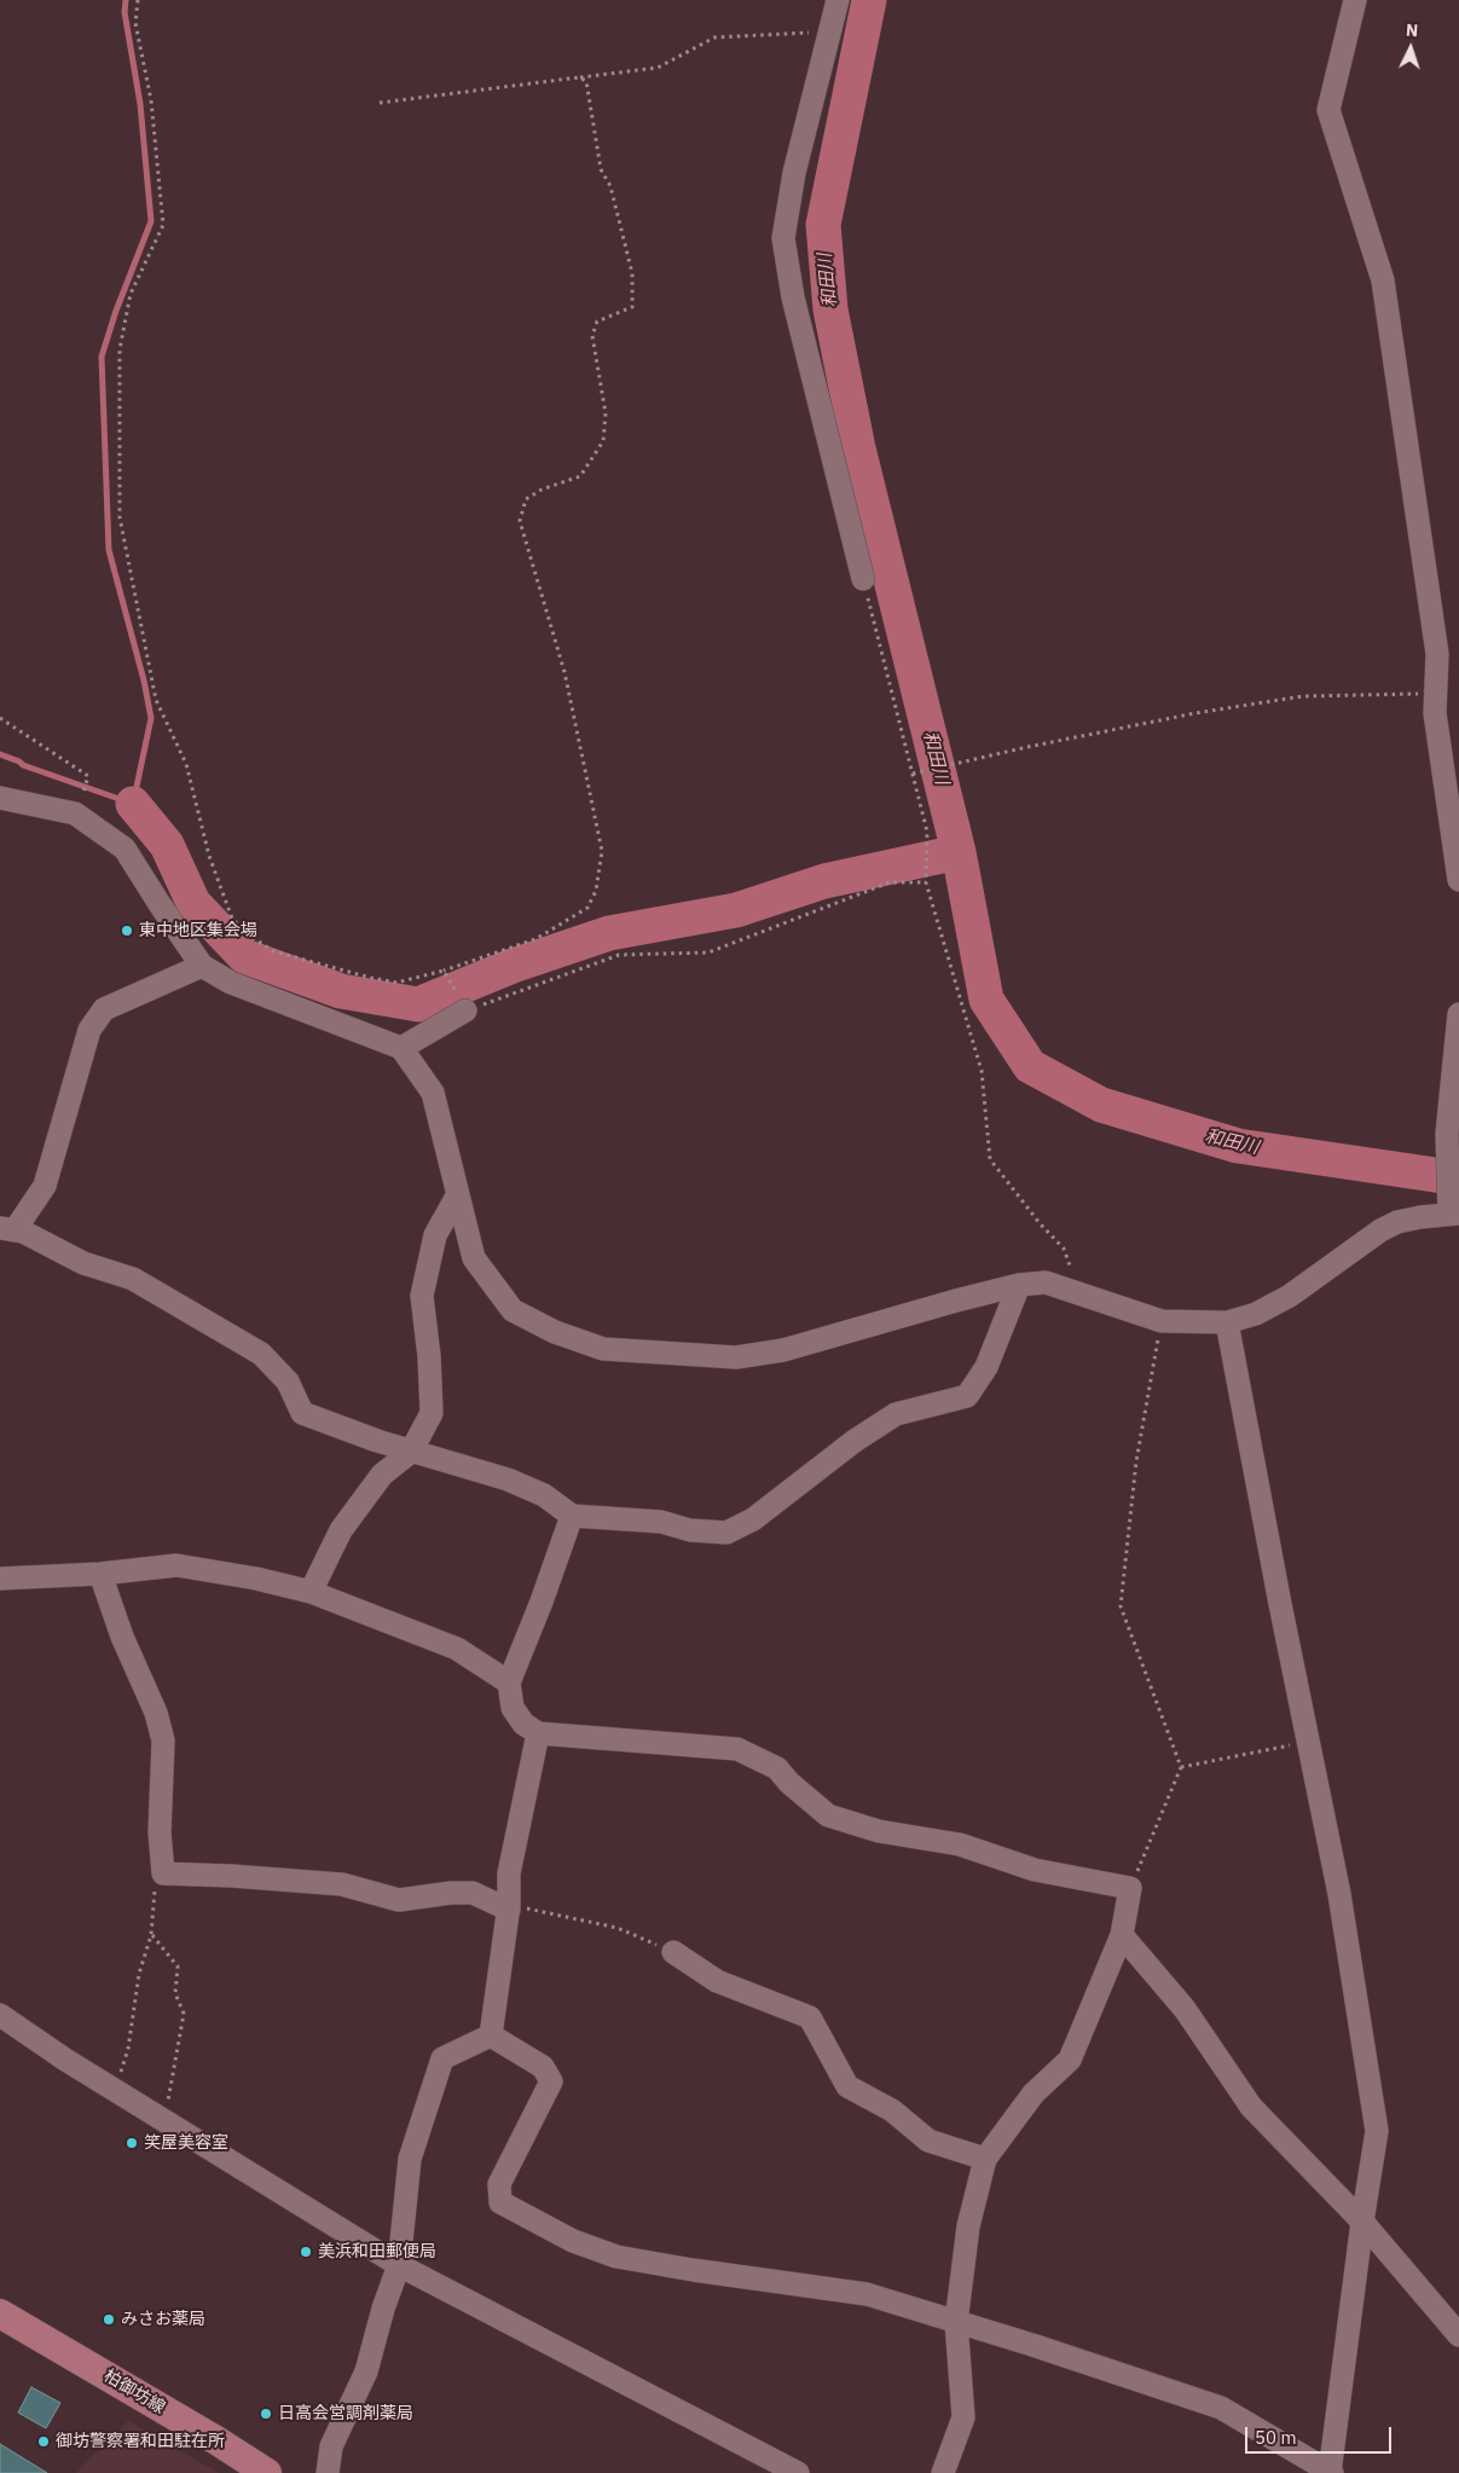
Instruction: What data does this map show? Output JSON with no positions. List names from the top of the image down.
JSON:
{
  "streets": {
    "main road": ["柏御坊線"]
  },
  "water": ["和田川"],
  "places": [
    "東中地区集会場",
    "笑屋美容室",
    "美浜和田郵便局",
    "みさお薬局",
    "日高会営調剤薬局",
    "御坊警察署和田駐在所"
  ],
  "scale_bar": "50 m",
  "north": "top"
}
